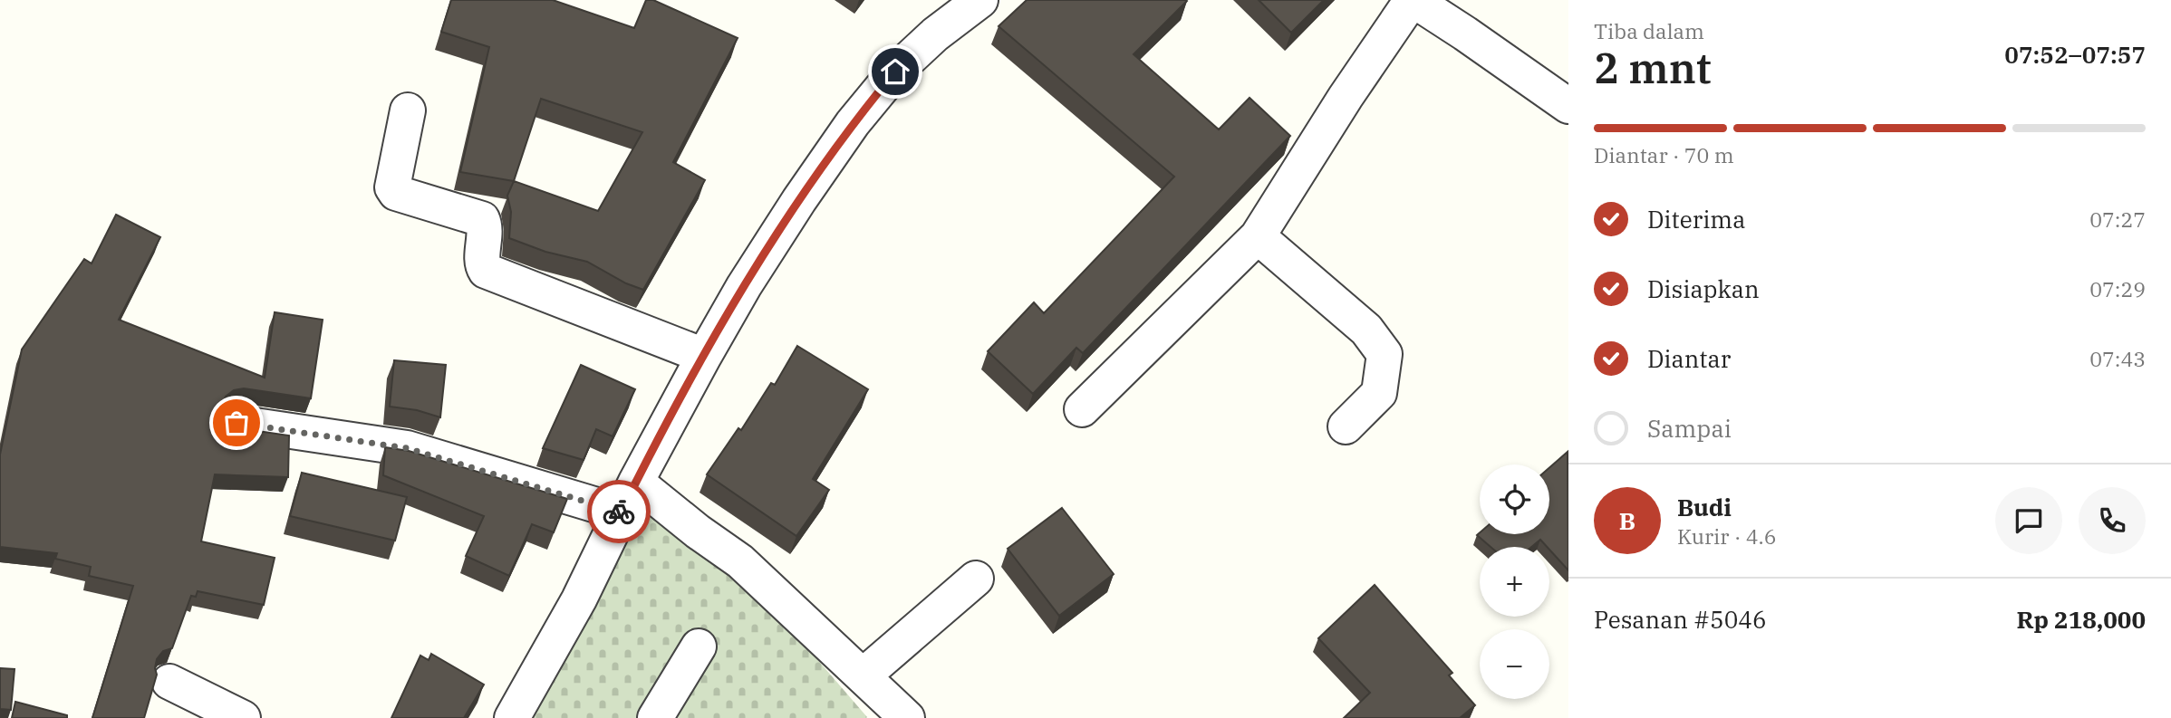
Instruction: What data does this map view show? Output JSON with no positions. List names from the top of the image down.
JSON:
{
  "page": {
    "heading": ["2 mnt", "Tiba dalam", "07:52–07:57"],
    "panel": [
      "Budi",
      "Kurir · 4.6",
      "Pesanan #5046",
      "Rp 218,000"
    ],
    "bar": "Diantar · 70 m",
    "list": [
      ["Diterima", "07:27"],
      ["Disiapkan", "07:29"],
      ["Diantar", "07:43"],
      "Sampai"
    ],
    "map_buttons": ["+", "−"],
    "round": "B"
  }
}
